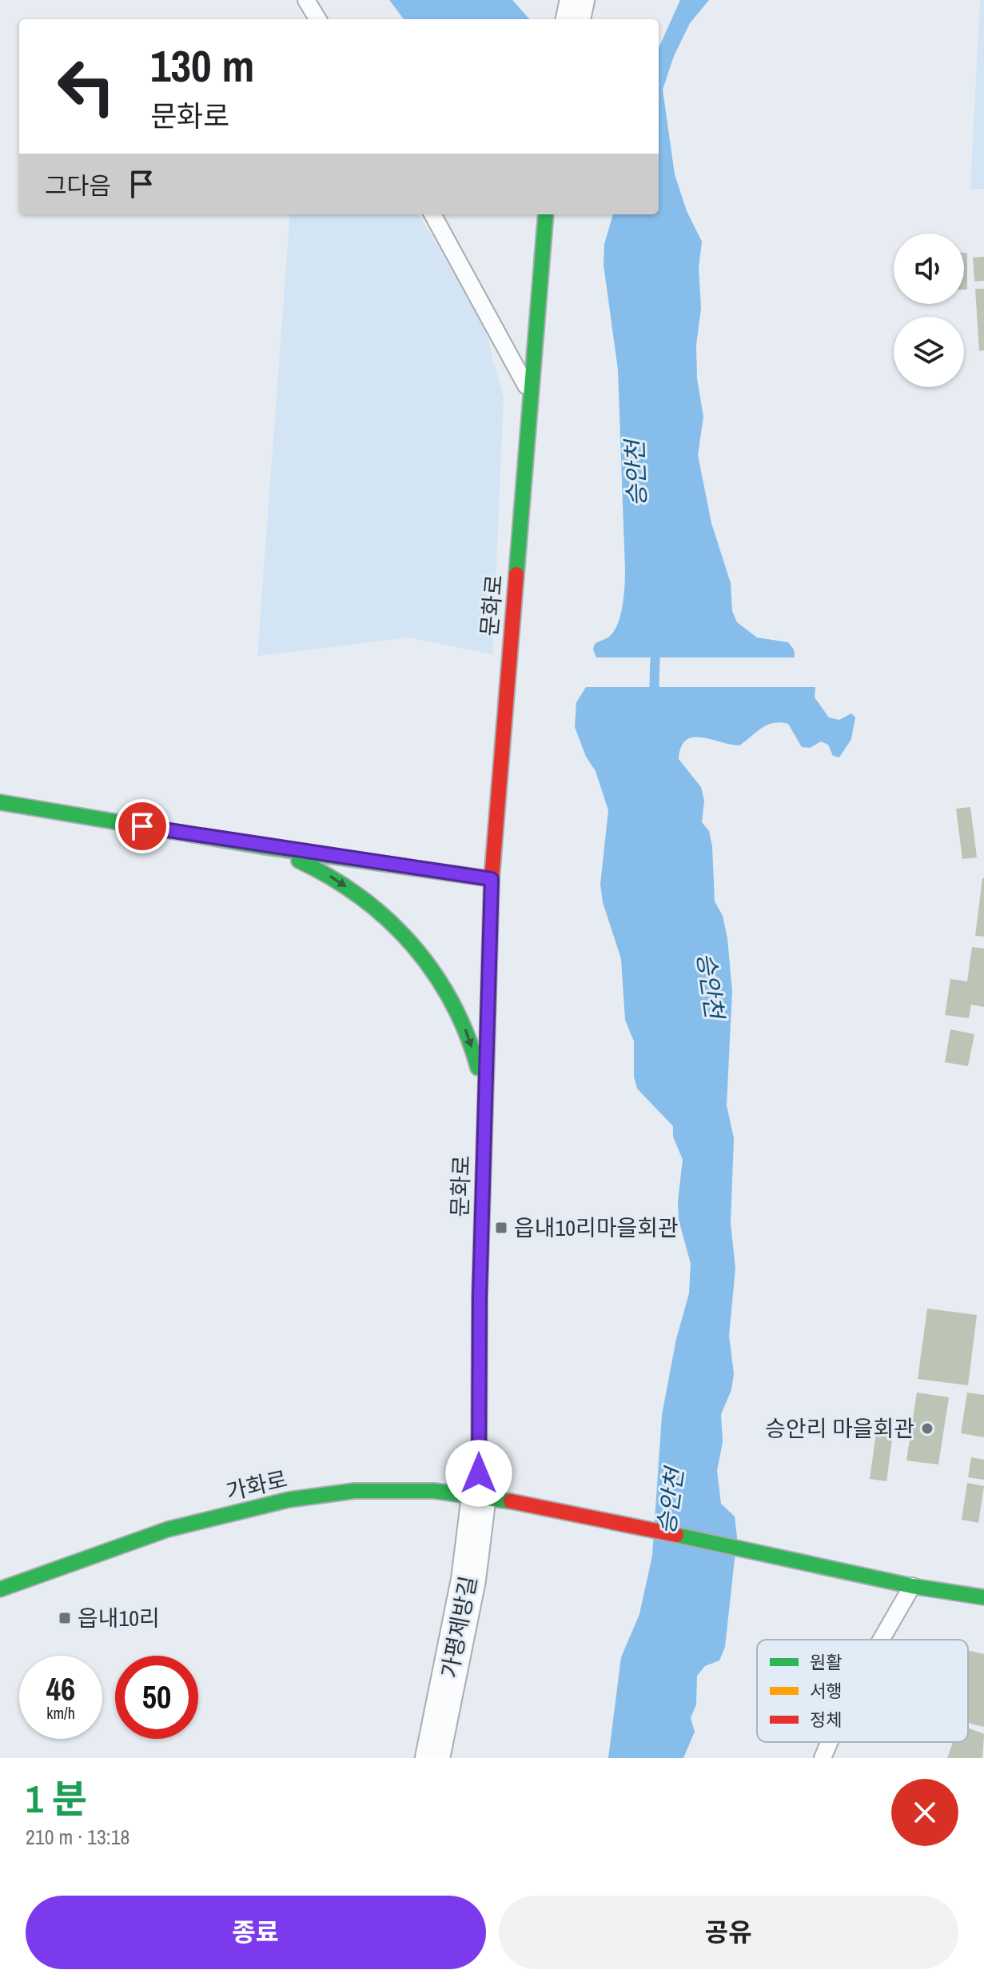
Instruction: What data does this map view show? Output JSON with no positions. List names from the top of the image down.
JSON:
{
  "streets": {
    "main road": ["문화로", "가화로"],
    "street": ["가평제방길"]
  },
  "crossings": [
    ["문화로", "가화로"],
    ["문화로", "가평제방길"],
    ["가화로", "가평제방길"]
  ],
  "water": ["승안천"],
  "places": {
    "transit": ["읍내10리마을회관", "읍내10리"],
    "other": ["승안리 마을회관"]
  },
  "legend": ["원활", "서행", "정체"],
  "page": {
    "turn": ["130 m", "문화로"],
    "then": "그다음",
    "speed": "46 km/h",
    "limit": "50",
    "heading": ["1 분", "210 m · 13:18"],
    "buttons": ["종료", "공유"]
  }
}
